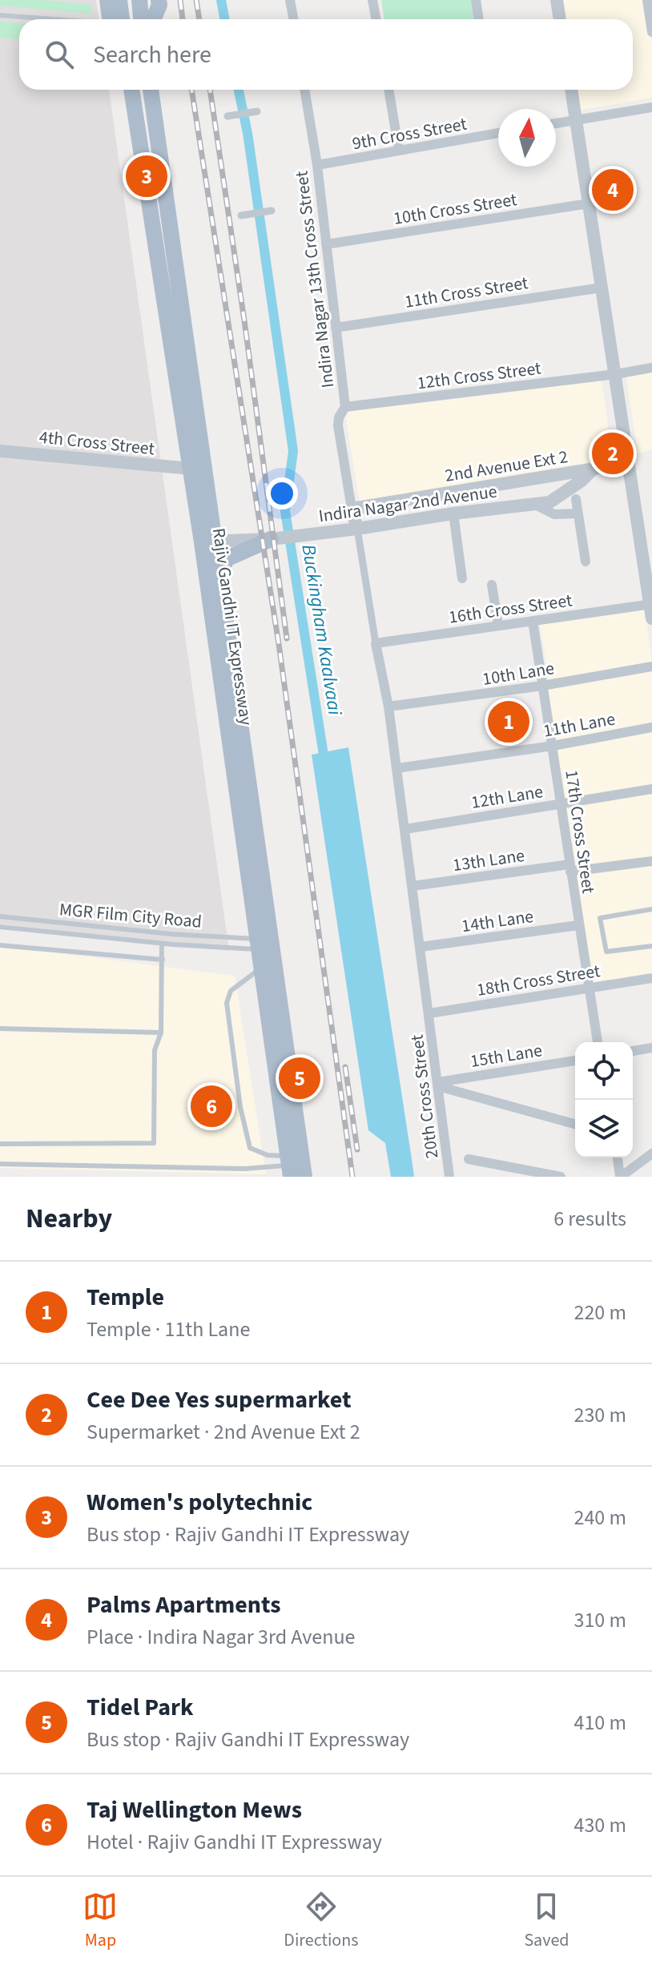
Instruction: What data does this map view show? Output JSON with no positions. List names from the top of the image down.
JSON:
{
  "streets": {
    "main road": ["Rajiv Gandhi IT Expressway"],
    "street": [
      "9th Cross Street",
      "10th Cross Street",
      "Indira Nagar 13th Cross Street",
      "11th Cross Street",
      "12th Cross Street",
      "4th Cross Street",
      "2nd Avenue Ext 2",
      "Indira Nagar 2nd Avenue",
      "16th Cross Street",
      "10th Lane",
      "11th Lane",
      "12th Lane",
      "17th Cross Street",
      "13th Lane",
      "14th Lane",
      "18th Cross Street",
      "15th Lane",
      "20th Cross Street"
    ],
    "lane": ["MGR Film City Road"]
  },
  "crossings": [
    ["9th Cross Street", "Indira Nagar 13th Cross Street"],
    ["10th Cross Street", "Indira Nagar 13th Cross Street"],
    ["Indira Nagar 13th Cross Street", "11th Cross Street"],
    ["Indira Nagar 13th Cross Street", "12th Cross Street"],
    ["Indira Nagar 13th Cross Street", "2nd Avenue Ext 2"],
    ["4th Cross Street", "Rajiv Gandhi IT Expressway"],
    ["2nd Avenue Ext 2", "Indira Nagar 2nd Avenue"],
    ["Indira Nagar 2nd Avenue", "Rajiv Gandhi IT Expressway"],
    ["16th Cross Street", "17th Cross Street"],
    ["16th Cross Street", "20th Cross Street"],
    ["Rajiv Gandhi IT Expressway", "MGR Film City Road"],
    ["10th Lane", "17th Cross Street"],
    ["10th Lane", "20th Cross Street"],
    ["11th Lane", "17th Cross Street"],
    ["11th Lane", "20th Cross Street"],
    ["12th Lane", "17th Cross Street"],
    ["12th Lane", "20th Cross Street"],
    ["17th Cross Street", "13th Lane"],
    ["17th Cross Street", "14th Lane"],
    ["17th Cross Street", "18th Cross Street"],
    ["13th Lane", "20th Cross Street"],
    ["14th Lane", "20th Cross Street"],
    ["18th Cross Street", "20th Cross Street"],
    ["15th Lane", "20th Cross Street"]
  ],
  "water": ["Buckingham Kaalvaai"],
  "north": "top",
  "page": {
    "search": "Search here",
    "pins": [
      "3",
      "4",
      "2",
      "1",
      "5",
      "6"
    ],
    "heading": ["Nearby", "6 results"],
    "list": [
      {
        "mark": "1",
        "name": "Temple",
        "note": "Temple · 11th Lane",
        "value": "220 m"
      },
      {
        "mark": "2",
        "name": "Cee Dee Yes supermarket",
        "note": "Supermarket · 2nd Avenue Ext 2",
        "value": "230 m"
      },
      {
        "mark": "3",
        "name": "Women's polytechnic",
        "note": "Bus stop · Rajiv Gandhi IT Expressway",
        "value": "240 m"
      },
      {
        "mark": "4",
        "name": "Palms Apartments",
        "note": "Place · Indira Nagar 3rd Avenue",
        "value": "310 m"
      },
      {
        "mark": "5",
        "name": "Tidel Park",
        "note": "Bus stop · Rajiv Gandhi IT Expressway",
        "value": "410 m"
      },
      {
        "mark": "6",
        "name": "Taj Wellington Mews",
        "note": "Hotel · Rajiv Gandhi IT Expressway",
        "value": "430 m"
      }
    ],
    "nav": ["Map", "Directions", "Saved"]
  }
}
